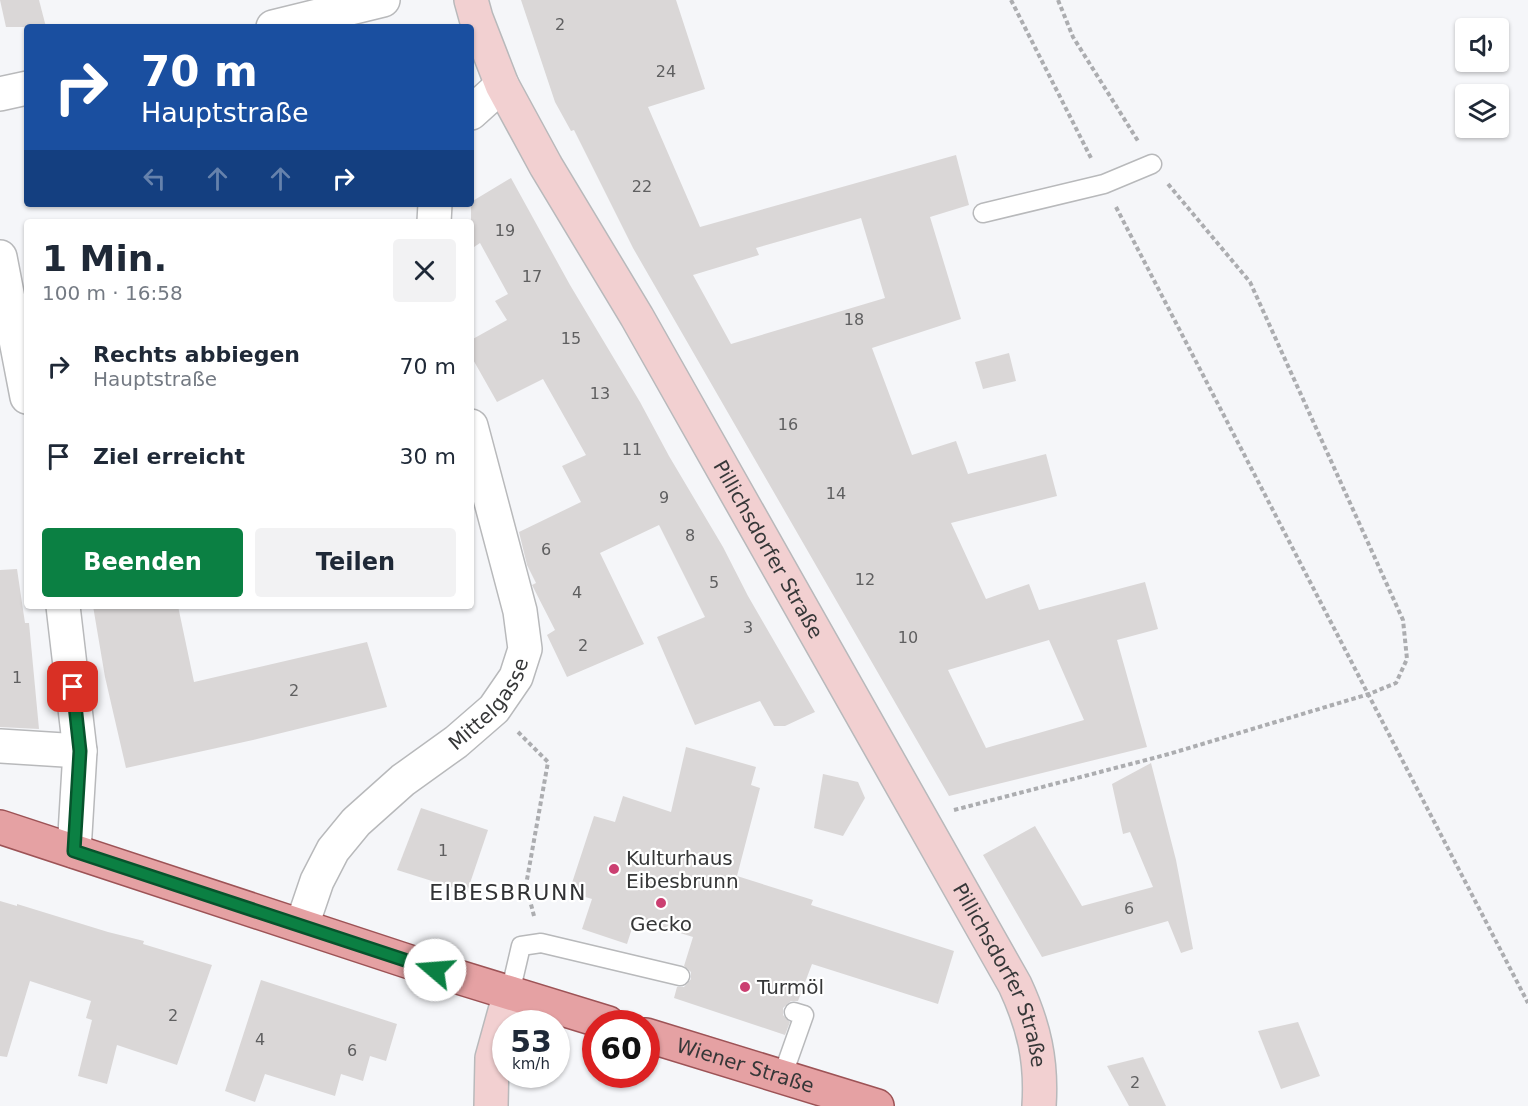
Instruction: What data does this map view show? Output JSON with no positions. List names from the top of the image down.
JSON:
{
  "streets": {
    "main road": ["Pillichsdorfer Straße", "Wiener Straße"],
    "street": ["Mittelgasse"]
  },
  "districts": ["EIBESBRUNN"],
  "places": ["Kulturhaus Eibesbrunn", "Gecko", "Turmöl"],
  "house_numbers": [
    "2",
    "24",
    "22",
    "19",
    "17",
    "18",
    "15",
    "13",
    "16",
    "11",
    "14",
    "9",
    "8",
    "6",
    "12",
    "5",
    "4",
    "3",
    "10",
    "2",
    "1",
    "2",
    "1",
    "6",
    "2",
    "4",
    "6",
    "2"
  ],
  "page": {
    "turn": ["70 m", "Hauptstraße"],
    "heading": ["1 Min.", "100 m · 16:58"],
    "list": [
      {
        "name": "Rechts abbiegen",
        "note": "Hauptstraße",
        "value": "70 m"
      },
      {
        "name": "Ziel erreicht",
        "value": "30 m"
      }
    ],
    "buttons": ["Beenden", "Teilen"],
    "speed": "53 km/h",
    "limit": "60"
  }
}
